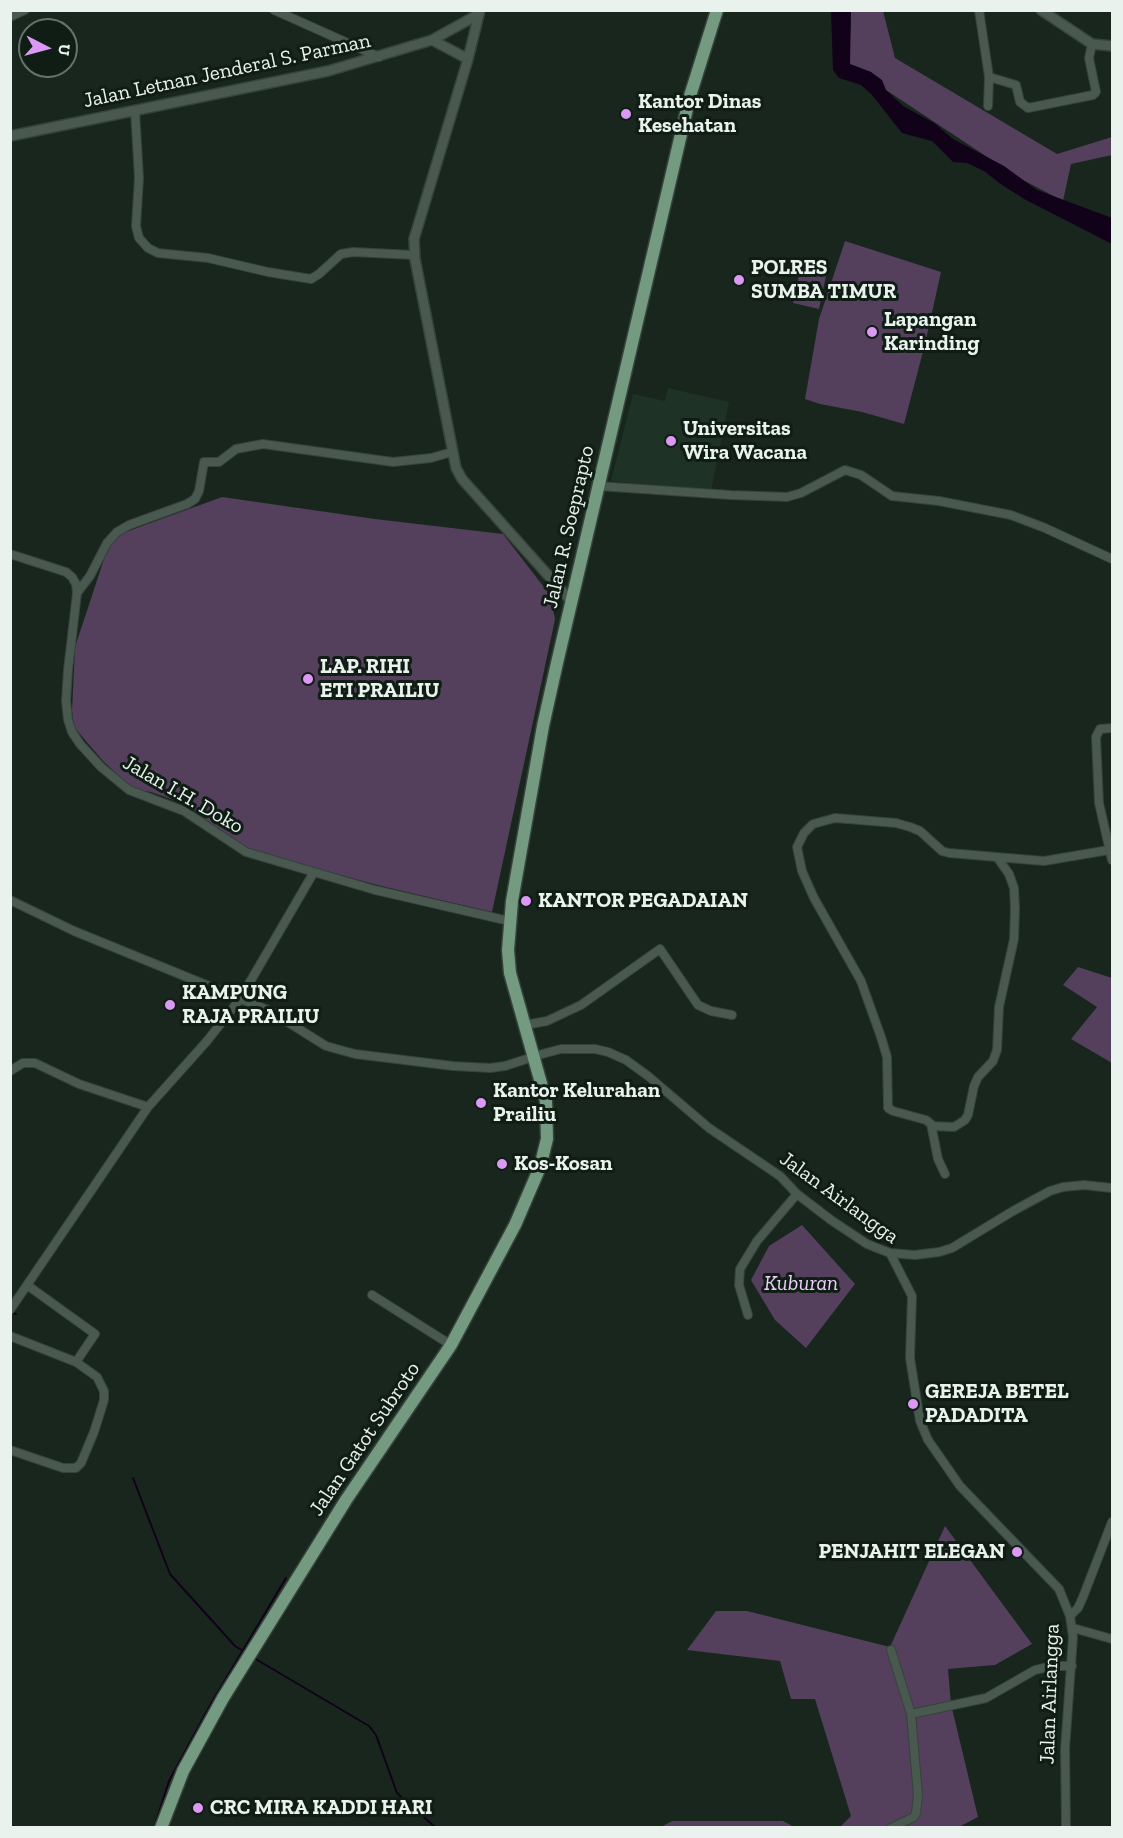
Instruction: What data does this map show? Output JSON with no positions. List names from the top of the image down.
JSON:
{
  "streets": {
    "highway": ["Jalan R. Soeprapto", "Jalan Gatot Subroto"],
    "street": ["Jalan Letnan Jenderal S. Parman", "Jalan I.H. Doko", "Jalan Airlangga"]
  },
  "crossings": [
    ["Jalan R. Soeprapto", "Jalan I.H. Doko"],
    ["Jalan R. Soeprapto", "Jalan Airlangga"],
    ["Jalan R. Soeprapto", "Jalan Gatot Subroto"],
    ["Jalan Airlangga", "Jalan Gatot Subroto"]
  ],
  "parks": ["Kuburan"],
  "places": [
    "Kantor Dinas Kesehatan",
    "POLRES SUMBA TIMUR",
    "Lapangan Karinding",
    "Universitas Wira Wacana",
    "LAP. RIHI ETI PRAILIU",
    "KANTOR PEGADAIAN",
    "KAMPUNG RAJA PRAILIU",
    "Kantor Kelurahan Prailiu",
    "Kos-Kosan",
    "GEREJA BETEL PADADITA",
    "PENJAHIT ELEGAN",
    "CRC MIRA KADDI HARI"
  ],
  "north": "right"
}
